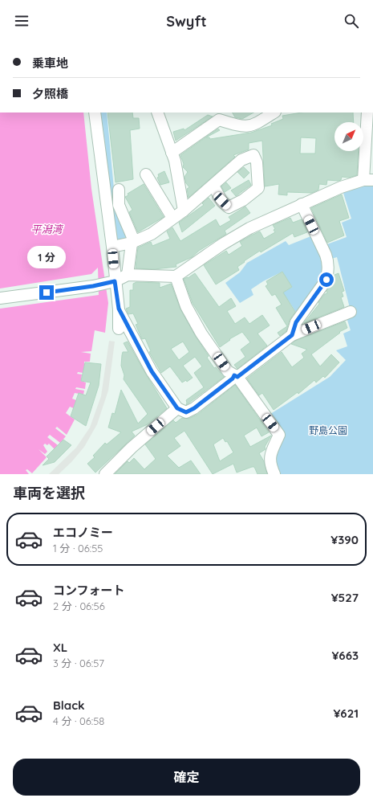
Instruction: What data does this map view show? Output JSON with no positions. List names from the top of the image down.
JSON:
{
  "water": ["平潟湾"],
  "parks": ["野島公園"],
  "north": "top right",
  "page": {
    "header": "Swyft",
    "banner": ["乗車地", "夕照橋"],
    "bubble": "1 分",
    "heading": "車両を選択",
    "list": [
      {
        "name": "エコノミー",
        "note": "1 分 · 06:55",
        "value": "¥390"
      },
      {
        "name": "コンフォート",
        "note": "2 分 · 06:56",
        "value": "¥527"
      },
      {
        "name": "XL",
        "note": "3 分 · 06:57",
        "value": "¥663"
      },
      {
        "name": "Black",
        "note": "4 分 · 06:58",
        "value": "¥621"
      }
    ],
    "buttons": "確定"
  }
}
